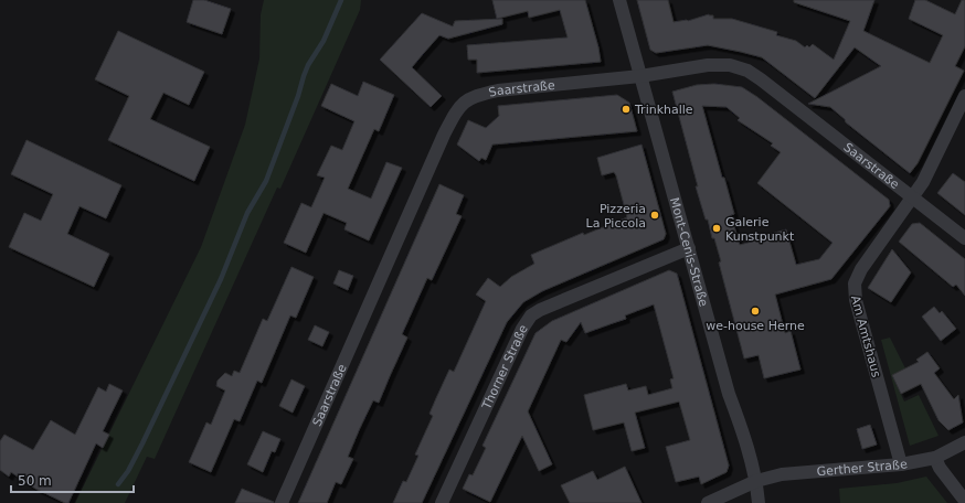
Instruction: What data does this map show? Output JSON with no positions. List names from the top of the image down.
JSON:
{
  "streets": {
    "street": [
      "Saarstraße",
      "Mont-Cenis-Straße",
      "Am Amtshaus",
      "Thorner Straße",
      "Gerther Straße"
    ]
  },
  "crossings": [
    ["Saarstraße", "Mont-Cenis-Straße"],
    ["Saarstraße", "Am Amtshaus"],
    ["Mont-Cenis-Straße", "Thorner Straße"],
    ["Mont-Cenis-Straße", "Gerther Straße"],
    ["Am Amtshaus", "Gerther Straße"]
  ],
  "places": [
    "Trinkhalle",
    "Pizzeria La Piccola",
    "Galerie Kunstpunkt",
    "we-house Herne"
  ],
  "scale_bar": "50 m"
}
